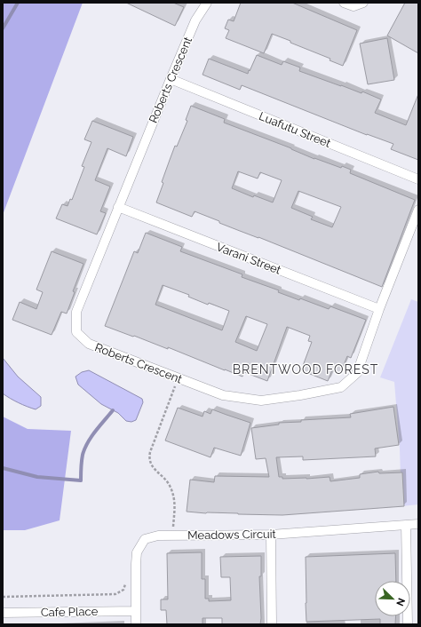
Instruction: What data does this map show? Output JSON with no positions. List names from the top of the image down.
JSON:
{
  "streets": {
    "street": [
      "Roberts Crescent",
      "Luafutu Street",
      "Varani Street",
      "Meadows Circuit",
      "Cafe Place"
    ]
  },
  "crossings": [
    ["Roberts Crescent", "Luafutu Street"],
    ["Roberts Crescent", "Varani Street"],
    ["Meadows Circuit", "Cafe Place"]
  ],
  "districts": ["BRENTWOOD FOREST"],
  "north": "bottom right"
}
